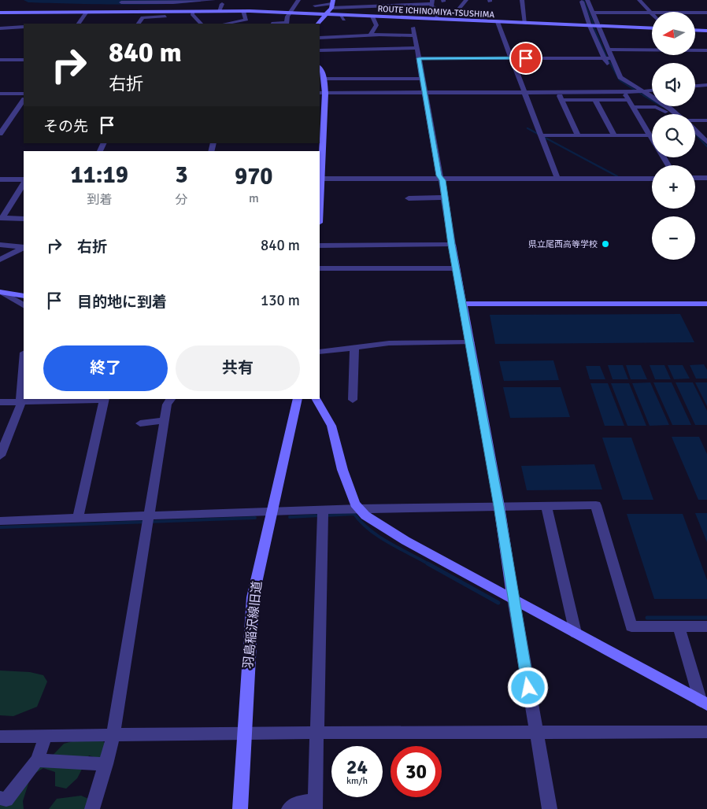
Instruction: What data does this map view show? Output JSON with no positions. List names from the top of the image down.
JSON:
{
  "streets": {
    "street": ["ROUTE ICHINOMIYA-TSUSHIMA", "羽島稲沢線旧道"]
  },
  "places": ["県立尾西高等学校"],
  "north": "left",
  "page": {
    "map_buttons": ["+", "−"],
    "turn": ["840 m", "右折"],
    "then": "その先",
    "eta": [
      "11:19",
      "到着",
      "3",
      "分",
      "970",
      "m"
    ],
    "list": [
      {
        "name": "右折",
        "value": "840 m"
      },
      {
        "name": "目的地に到着",
        "value": "130 m"
      }
    ],
    "buttons": ["終了", "共有"],
    "speed": "24 km/h",
    "limit": "30"
  }
}
